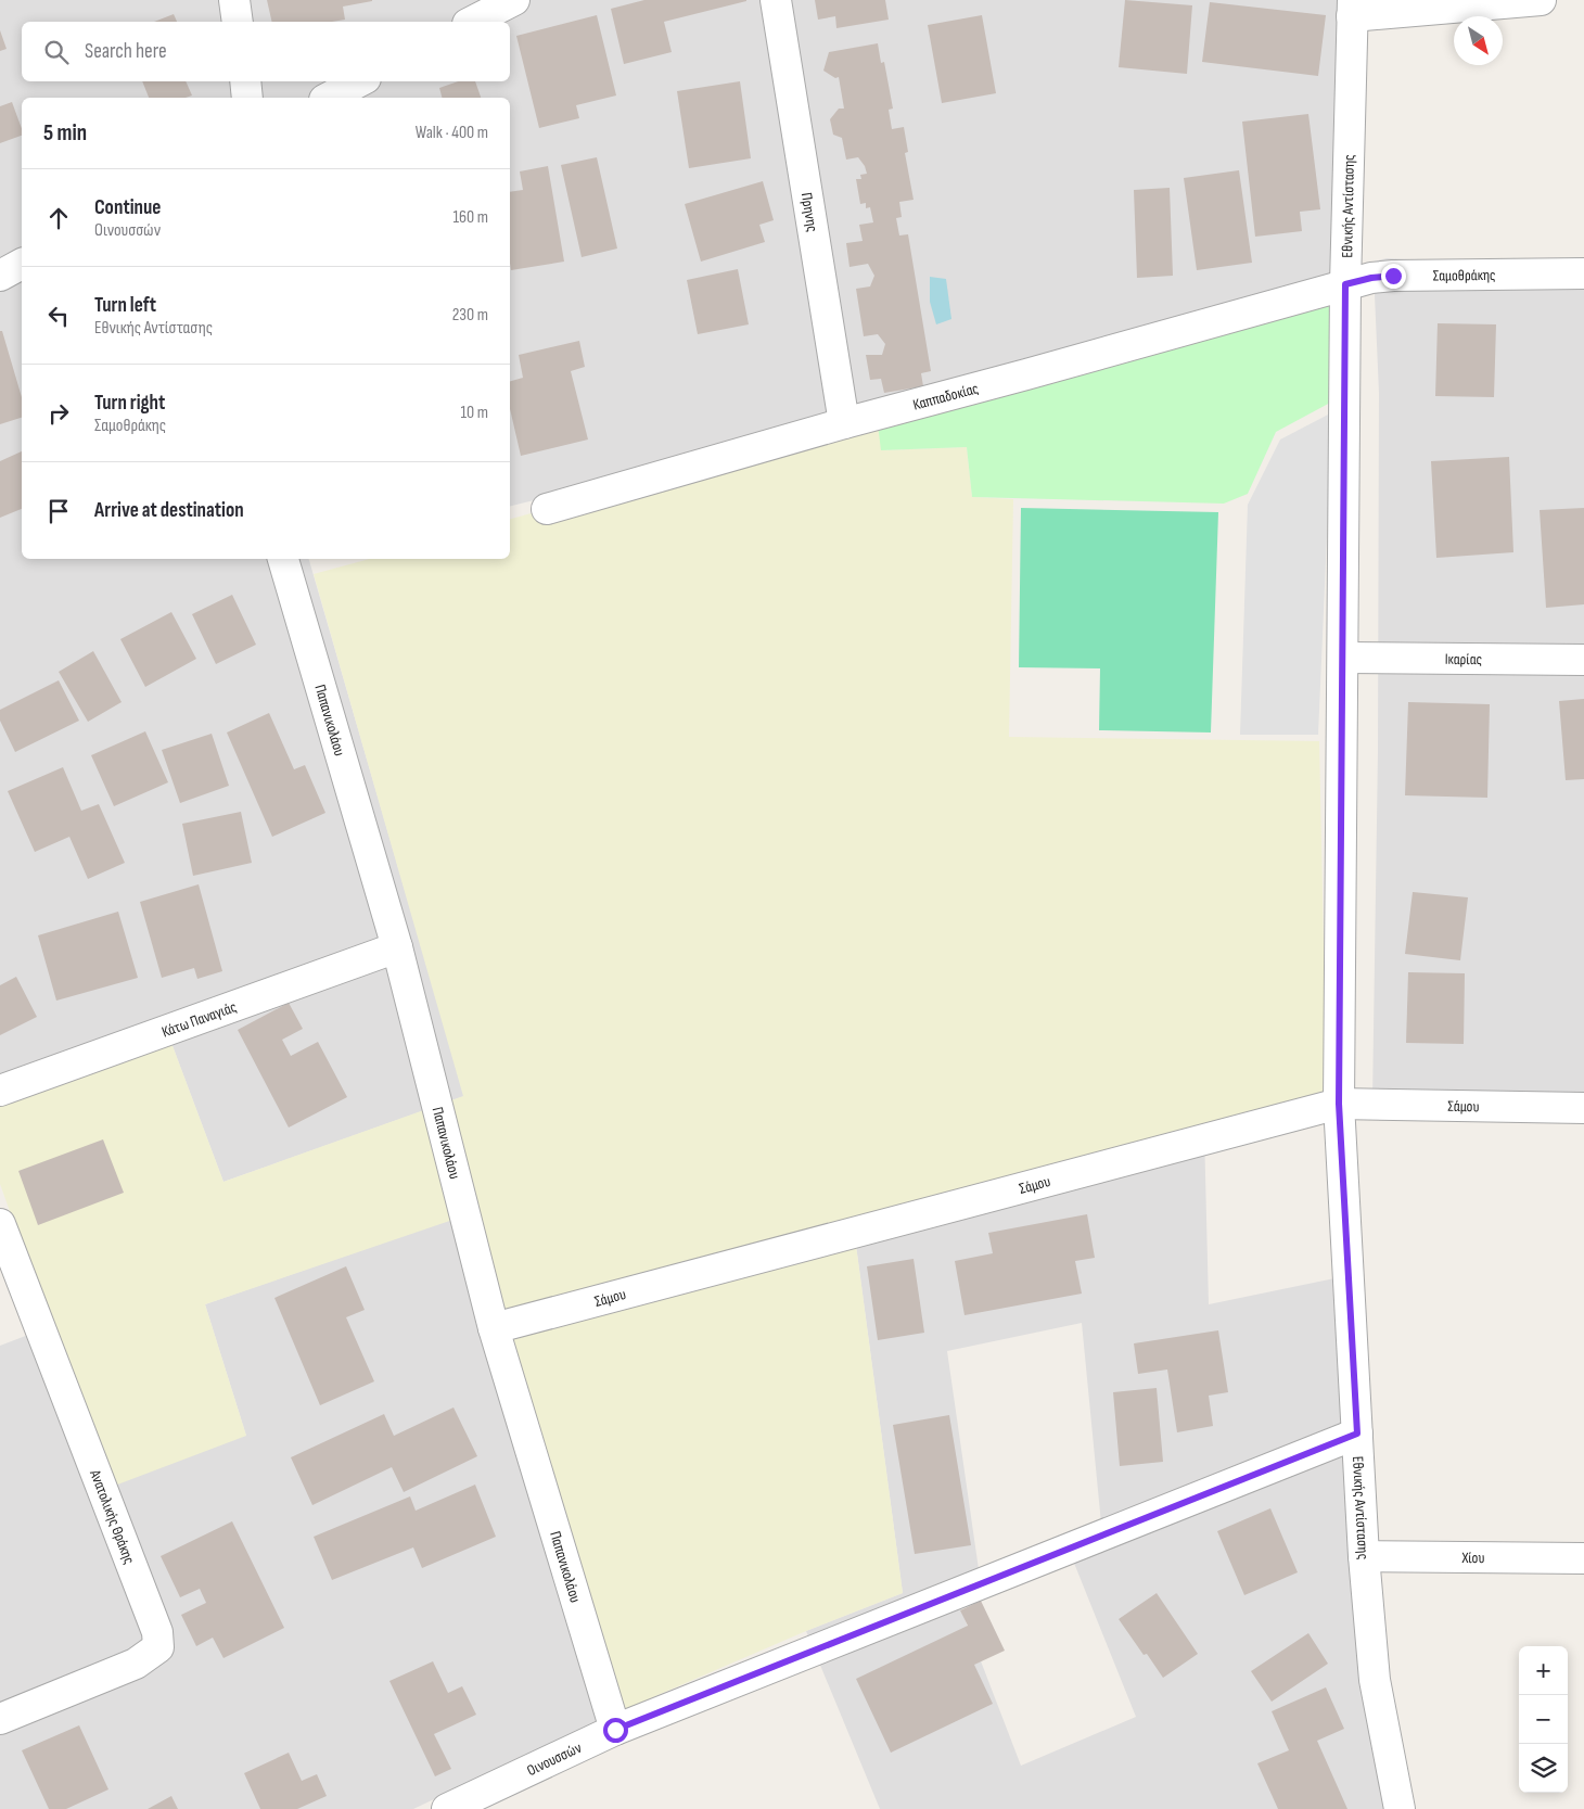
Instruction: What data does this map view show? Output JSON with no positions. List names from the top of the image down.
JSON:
{
  "streets": {
    "street": [
      "Εθνικής Αντίστασης",
      "Πρηνης",
      "Σαμοθράκης",
      "Καππαδοκίας",
      "Ικαρίας",
      "Παπανικολάου",
      "Κάτω Παναγιάς",
      "Σάμου",
      "Ανατολικής Θράκης",
      "Χίου",
      "Οινουσσών"
    ]
  },
  "crossings": [
    ["Εθνικής Αντίστασης", "Σαμοθράκης"],
    ["Εθνικής Αντίστασης", "Καππαδοκίας"],
    ["Εθνικής Αντίστασης", "Ικαρίας"],
    ["Εθνικής Αντίστασης", "Σάμου"],
    ["Εθνικής Αντίστασης", "Χίου"],
    ["Εθνικής Αντίστασης", "Οινουσσών"],
    ["Πρηνης", "Καππαδοκίας"],
    ["Σαμοθράκης", "Καππαδοκίας"],
    ["Παπανικολάου", "Κάτω Παναγιάς"],
    ["Παπανικολάου", "Σάμου"],
    ["Παπανικολάου", "Οινουσσών"]
  ],
  "north": "bottom right",
  "page": {
    "search": "Search here",
    "heading": ["5 min", "Walk · 400 m"],
    "list": [
      ["Continue", "Οινουσσών", "160 m"],
      ["Turn left", "Εθνικής Αντίστασης", "230 m"],
      ["Turn right", "Σαμοθράκης", "10 m"],
      "Arrive at destination"
    ],
    "map_buttons": ["+", "−"]
  }
}
